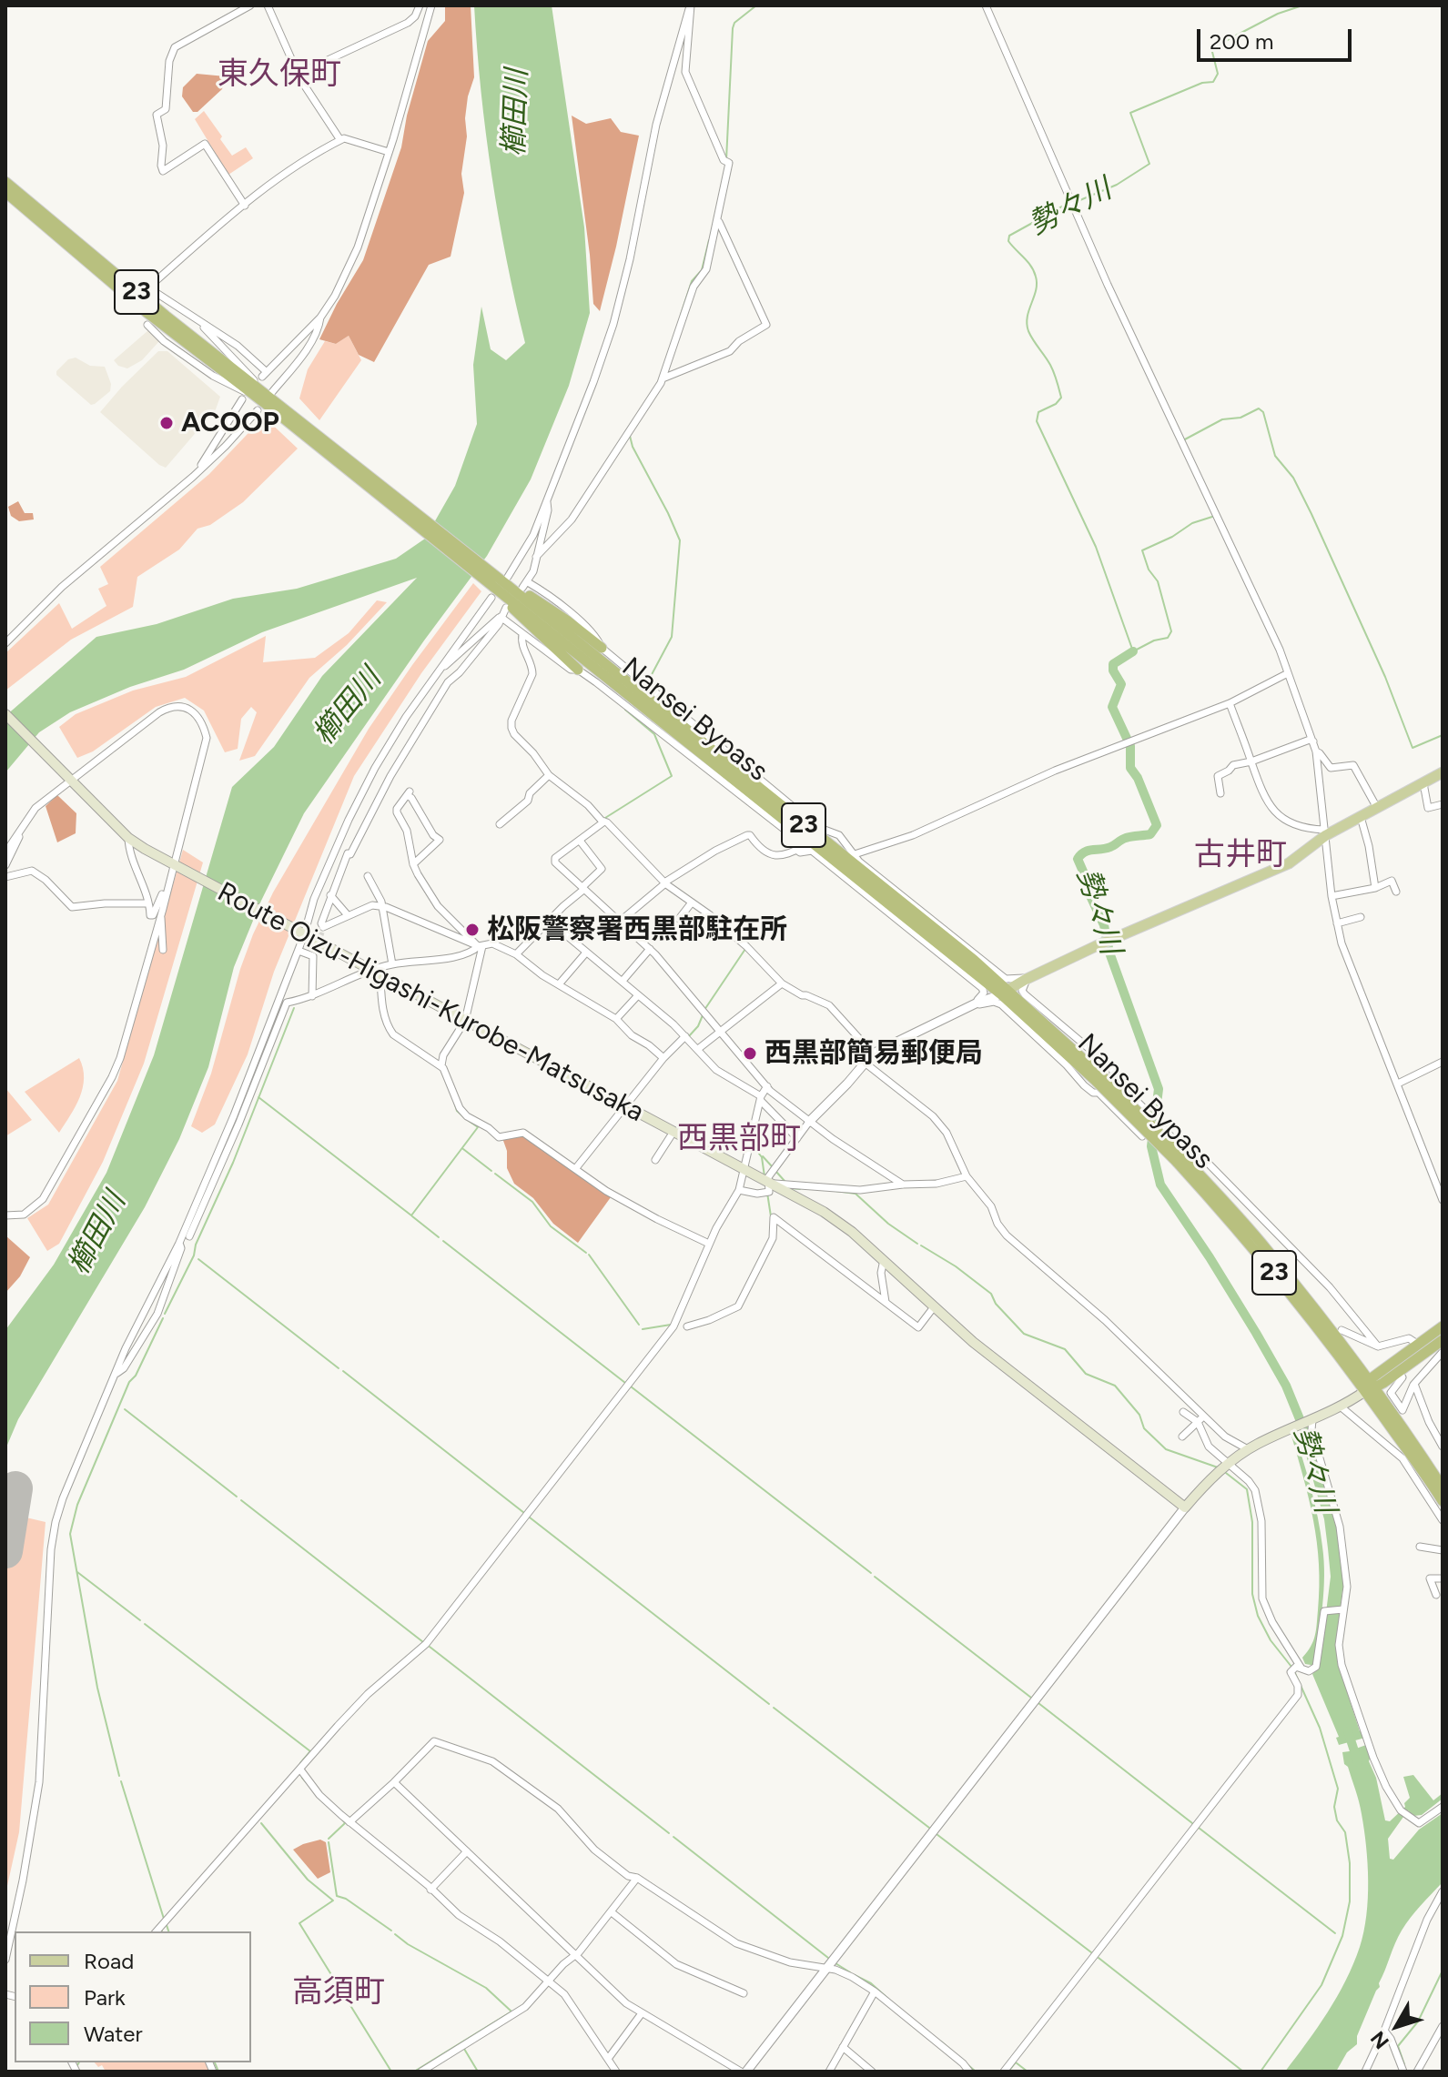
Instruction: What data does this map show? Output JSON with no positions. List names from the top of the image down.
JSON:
{
  "streets": {
    "highway": ["23", "Nansei Bypass"],
    "main road": ["Route Oizu-Higashi-Kurobe-Matsusaka"]
  },
  "districts": [
    "東久保町",
    "古井町",
    "西黒部町",
    "高須町"
  ],
  "water": ["櫛田川", "勢々川"],
  "places": ["ACOOP", "松阪警察署西黒部駐在所", "西黒部簡易郵便局"],
  "legend": ["Road", "Park", "Water"],
  "scale_bar": "200 m",
  "north": "bottom left"
}
